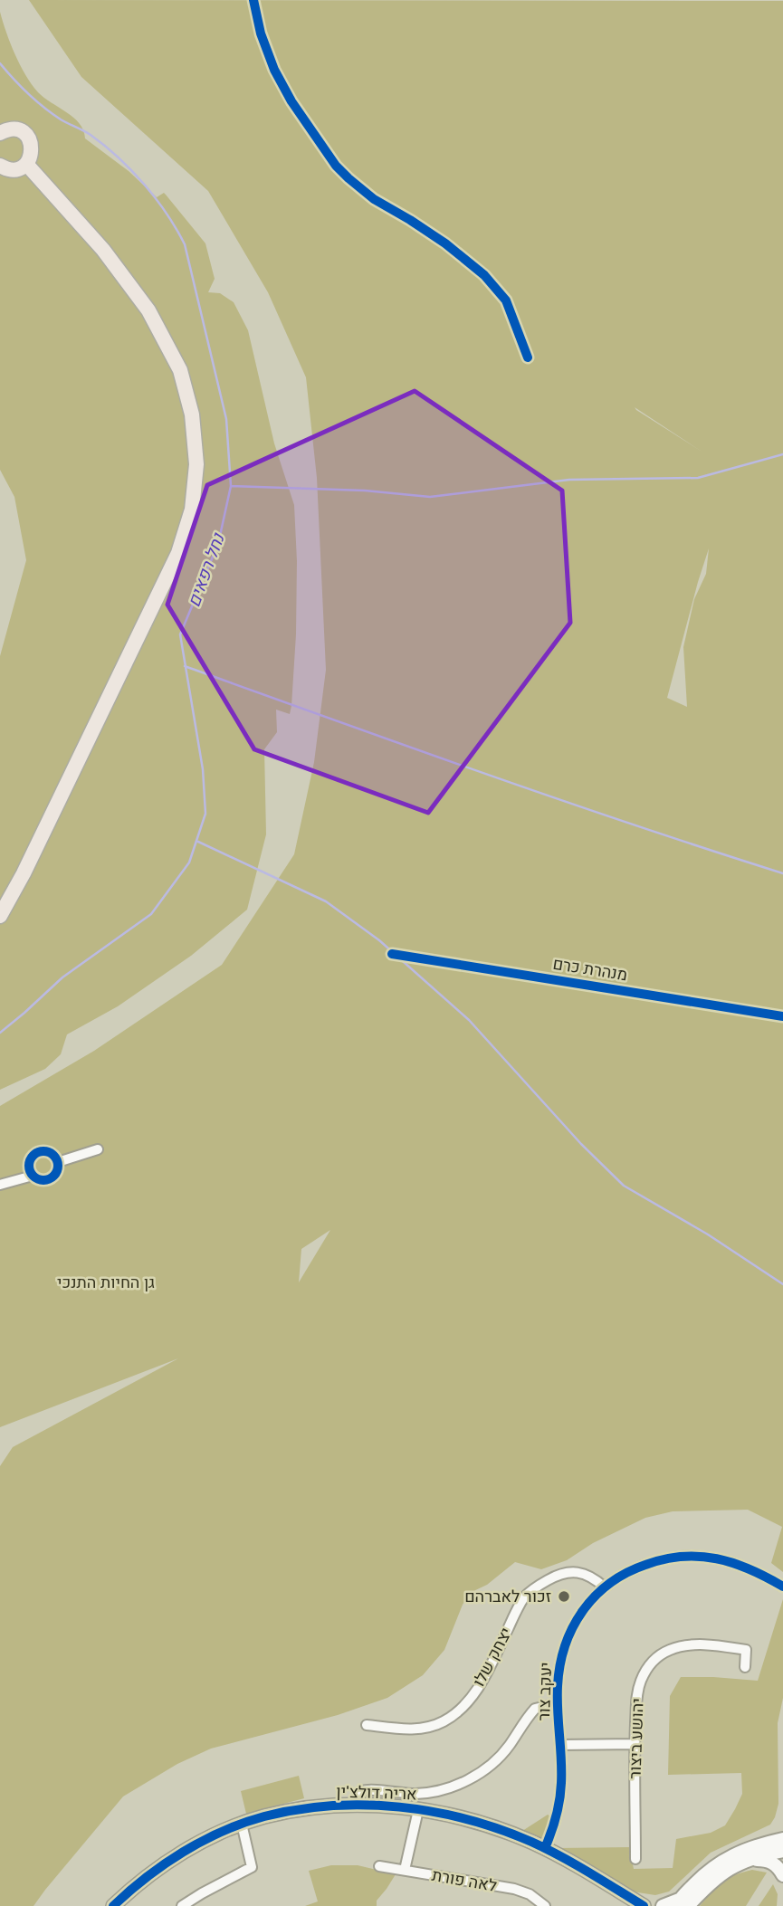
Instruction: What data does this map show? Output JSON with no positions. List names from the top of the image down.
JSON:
{
  "streets": {
    "street": [
      "יצחק שלו",
      "יעקב צור",
      "יהושע ביצור",
      "אריה דולצ'ין",
      "לאה פורת"
    ],
    "cycle path": ["מנהרת כרם"]
  },
  "crossings": [
    ["יצחק שלו", "יעקב צור"],
    ["יעקב צור", "אריה דולצ'ין"]
  ],
  "water": ["נחל רפאים"],
  "parks": ["גן החיות התנכי"],
  "places": ["זכור לאברהם"]
}
